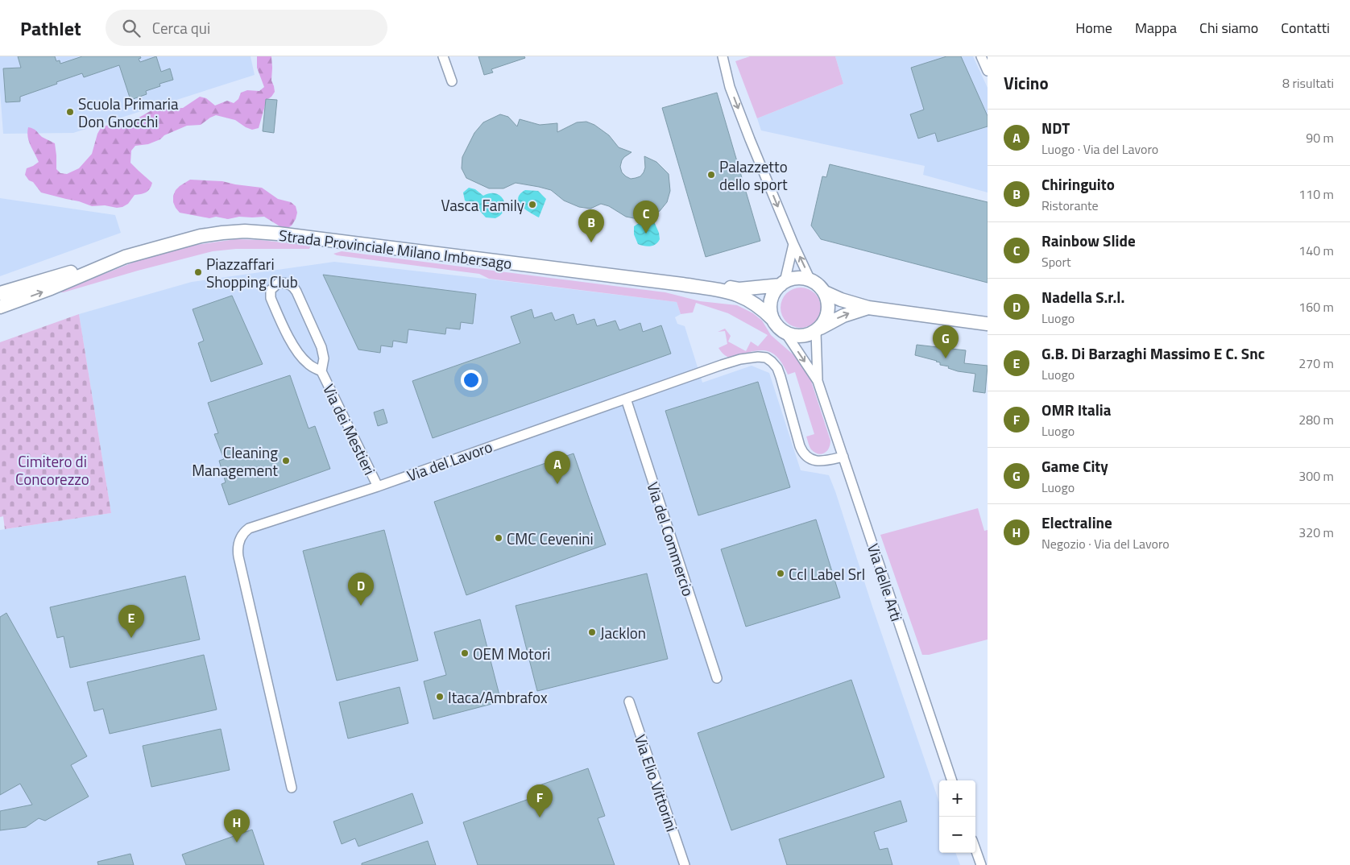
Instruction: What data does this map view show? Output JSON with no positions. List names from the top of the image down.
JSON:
{
  "streets": {
    "main road": ["Strada Provinciale Milano Imbersago"],
    "street": [
      "Via dei Mestieri",
      "Via del Lavoro",
      "Via del Commercio",
      "Via delle Arti",
      "Via Elio Vittorini"
    ]
  },
  "crossings": [
    ["Strada Provinciale Milano Imbersago", "Via delle Arti"],
    ["Via dei Mestieri", "Via del Lavoro"],
    ["Via del Lavoro", "Via del Commercio"],
    ["Via del Lavoro", "Via delle Arti"]
  ],
  "parks": ["Cimitero di Concorezzo"],
  "places": [
    "Scuola Primaria Don Gnocchi",
    "Palazzetto dello sport",
    "Vasca Family",
    "Piazzaffari Shopping Club",
    "Cleaning Management",
    "CMC Cevenini",
    "Ccl Label Srl",
    "Jacklon",
    "OEM Motori",
    "Itaca/Ambrafox"
  ],
  "page": {
    "header": "Pathlet",
    "search": "Cerca qui",
    "nav": [
      "Home",
      "Mappa",
      "Chi siamo",
      "Contatti"
    ],
    "heading": ["Vicino", "8 risultati"],
    "list": [
      {
        "mark": "A",
        "name": "NDT",
        "note": "Luogo · Via del Lavoro",
        "value": "90 m"
      },
      {
        "mark": "B",
        "name": "Chiringuito",
        "note": "Ristorante",
        "value": "110 m"
      },
      {
        "mark": "C",
        "name": "Rainbow Slide",
        "note": "Sport",
        "value": "140 m"
      },
      {
        "mark": "D",
        "name": "Nadella S.r.l.",
        "note": "Luogo",
        "value": "160 m"
      },
      {
        "mark": "E",
        "name": "G.B. Di Barzaghi Massimo E C. Snc",
        "note": "Luogo",
        "value": "270 m"
      },
      {
        "mark": "F",
        "name": "OMR Italia",
        "note": "Luogo",
        "value": "280 m"
      },
      {
        "mark": "G",
        "name": "Game City",
        "note": "Luogo",
        "value": "300 m"
      },
      {
        "mark": "H",
        "name": "Electraline",
        "note": "Negozio · Via del Lavoro",
        "value": "320 m"
      }
    ],
    "pins": [
      "C",
      "B",
      "G",
      "A",
      "D",
      "E",
      "F",
      "H"
    ],
    "map_buttons": ["+", "−"]
  }
}
